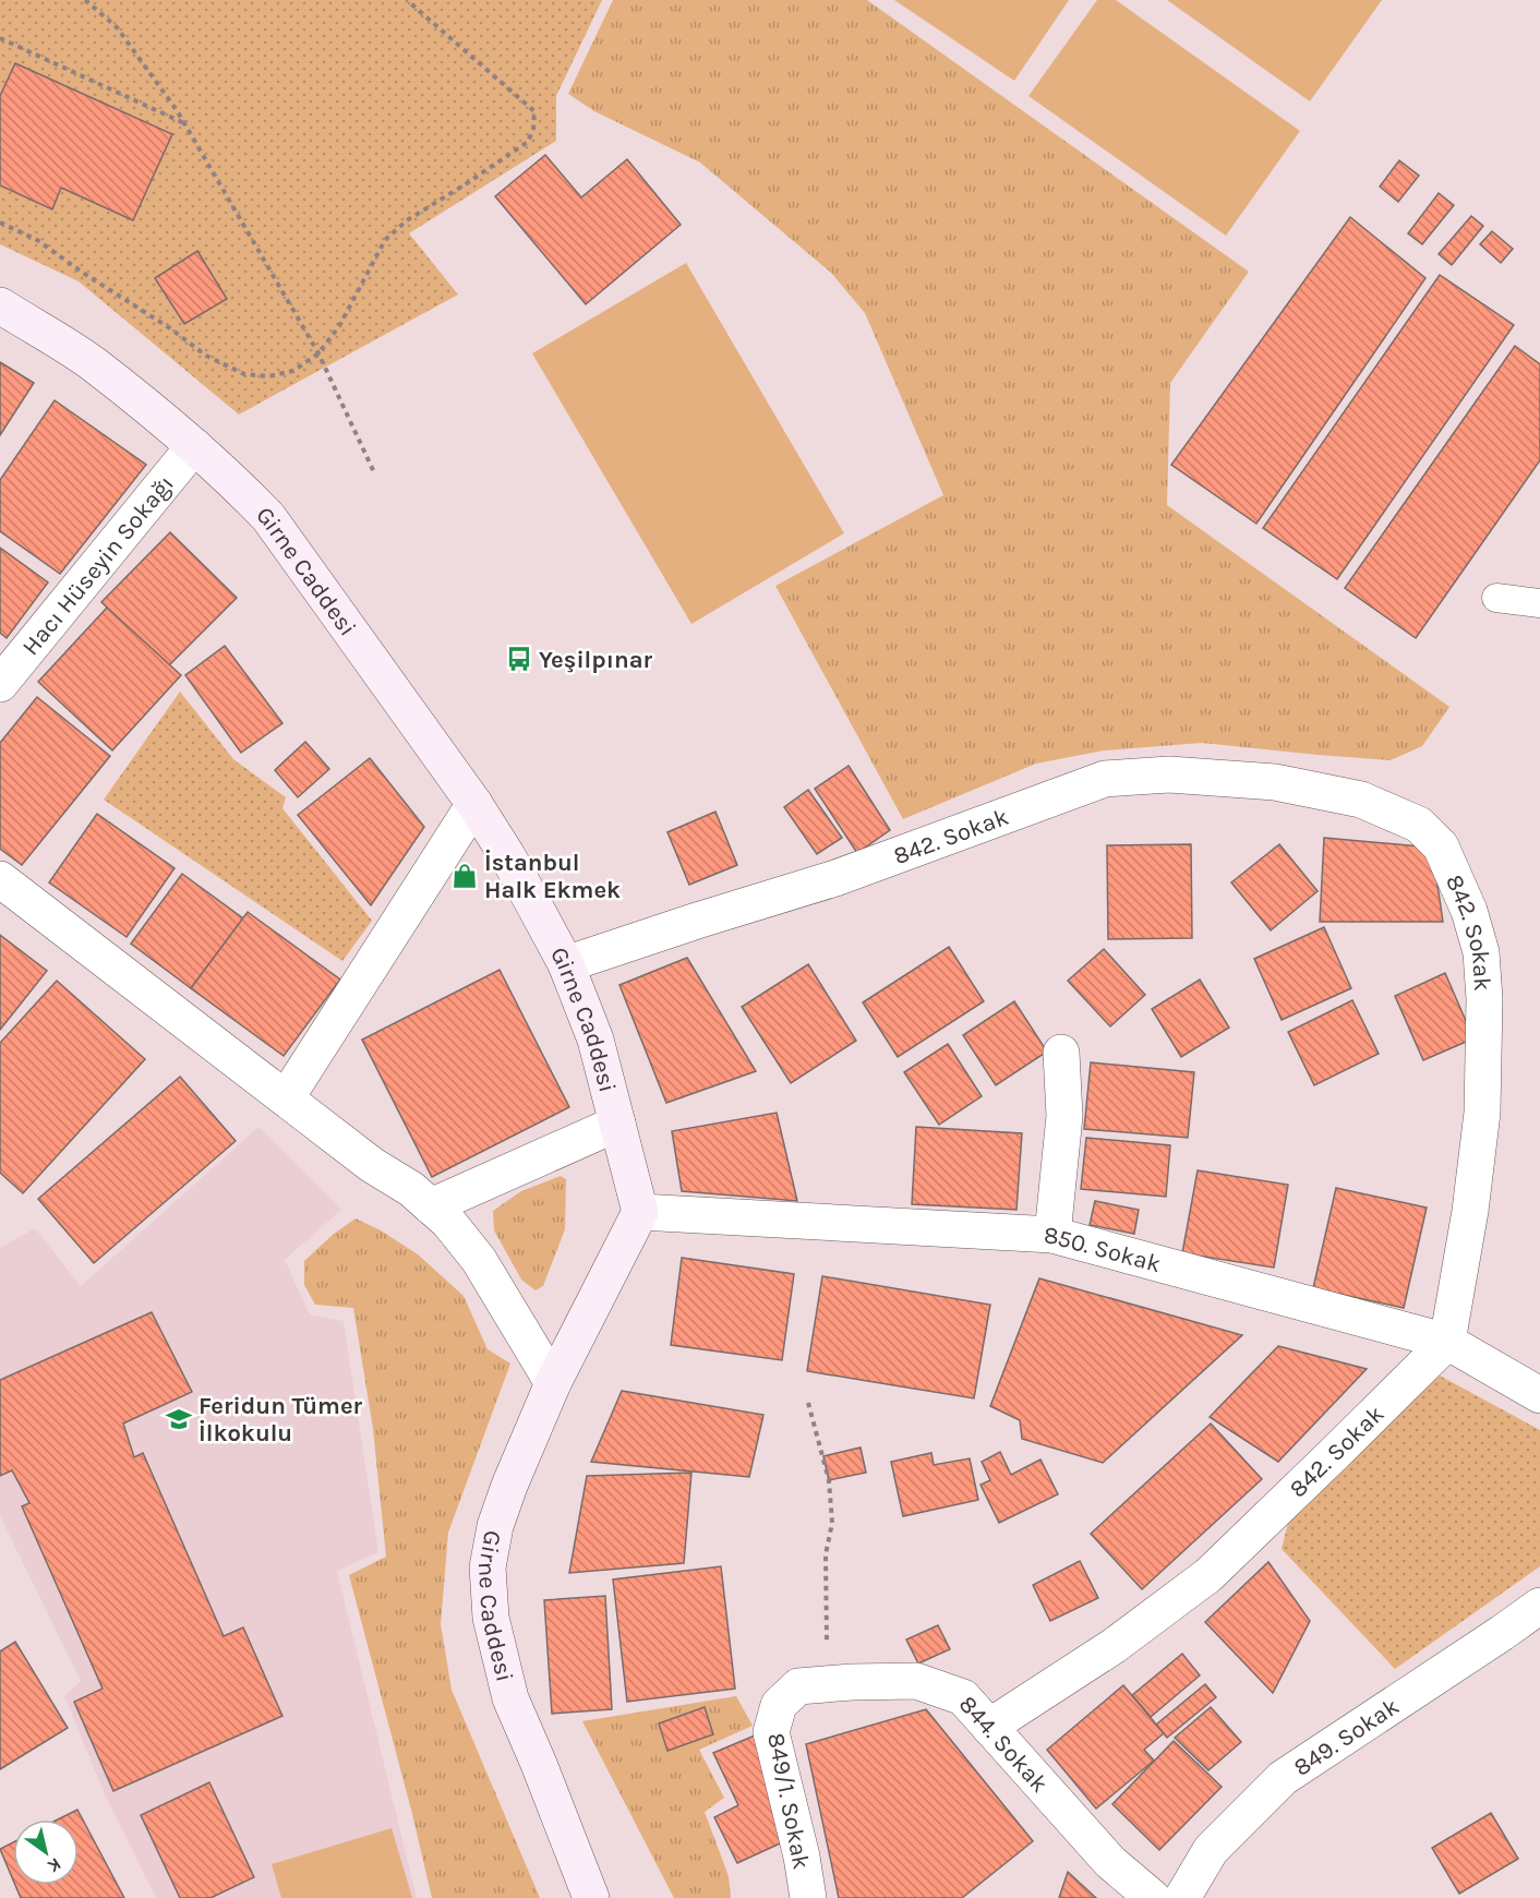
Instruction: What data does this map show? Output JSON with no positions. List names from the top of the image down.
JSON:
{
  "streets": {
    "street": [
      "Hacı Hüseyin Sokağı",
      "Girne Caddesi",
      "842. Sokak",
      "850. Sokak",
      "849. Sokak",
      "844. Sokak",
      "849/1. Sokak"
    ]
  },
  "crossings": [
    ["Hacı Hüseyin Sokağı", "Girne Caddesi"],
    ["Girne Caddesi", "842. Sokak"],
    ["Girne Caddesi", "850. Sokak"],
    ["842. Sokak", "850. Sokak"],
    ["842. Sokak", "844. Sokak"],
    ["844. Sokak", "849/1. Sokak"]
  ],
  "places": {
    "bus stop": ["Yeşilpınar"],
    "shop": ["İstanbul Halk Ekmek"],
    "school or university": ["Feridun Tümer İlkokulu"]
  },
  "north": "bottom right"
}
